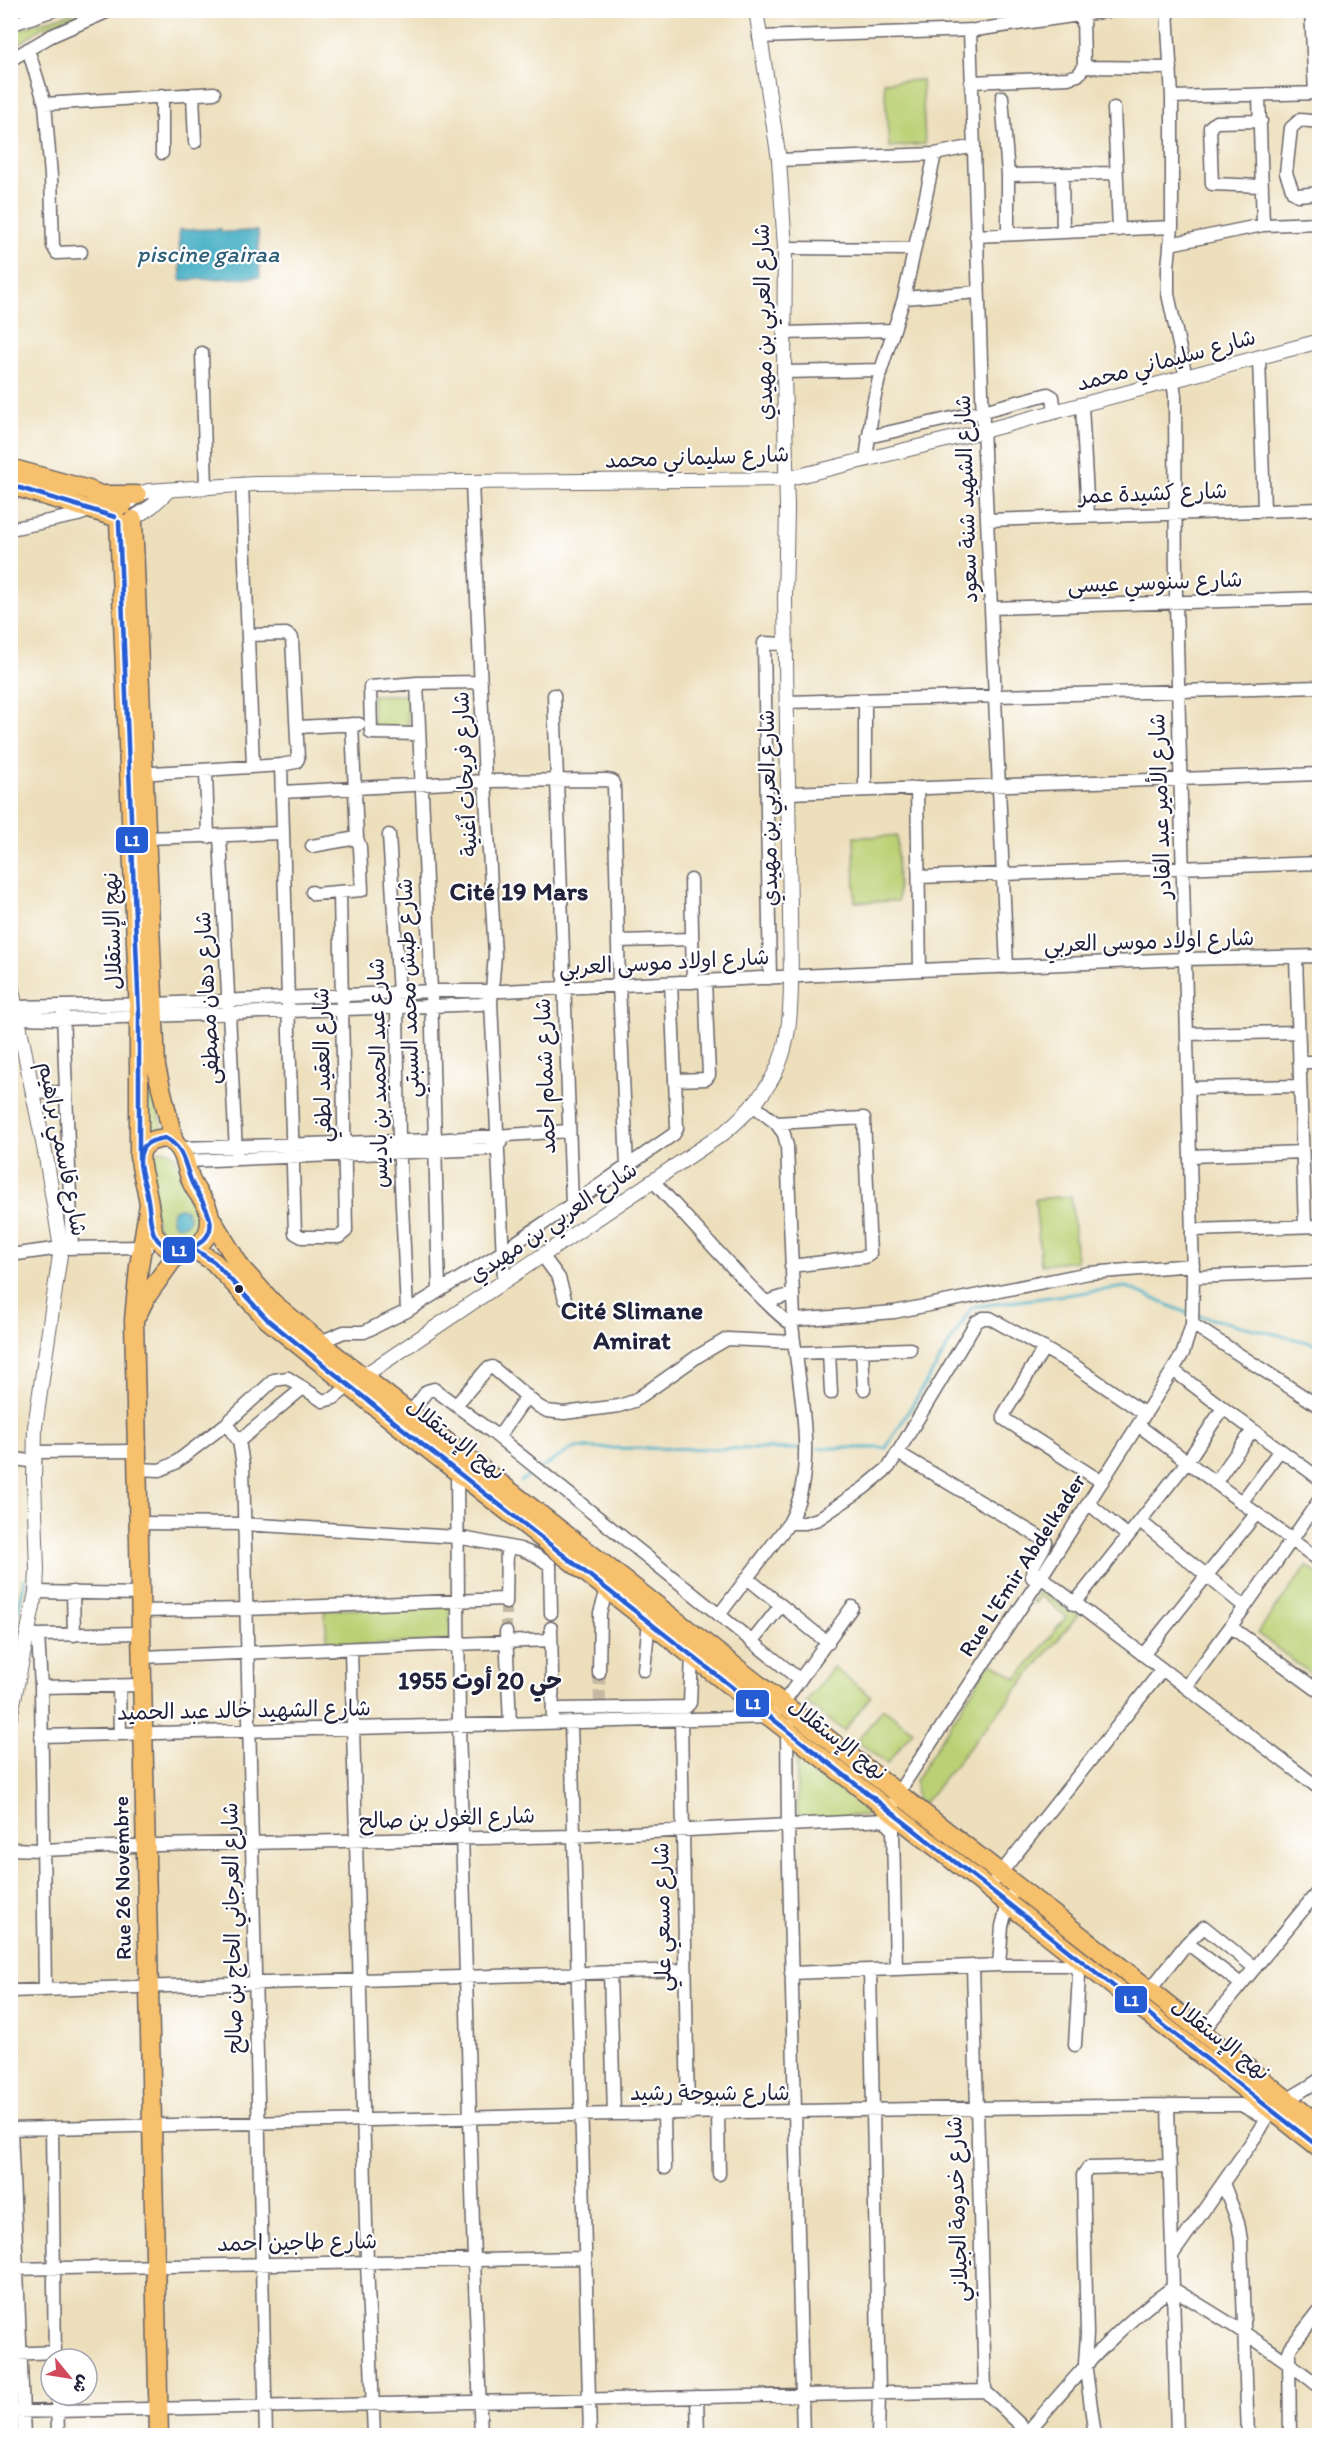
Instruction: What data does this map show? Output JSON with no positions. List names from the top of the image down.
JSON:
{
  "streets": {
    "main road": ["نهج الإستقلال", "Rue 26 Novembre"],
    "street": [
      "شارع العربي بن مهيدي",
      "شارع سليماني محمد",
      "شارع كشيدة عمر",
      "شارع الشهيد شنة سعود",
      "شارع سنوسي عيسى",
      "شارع فريحات ٱغنية",
      "شارع الأمير عبد القادر",
      "شارع اولاد موسى العربي",
      "شارع طبش محمد السبتي",
      "شارع دهان مصطفى",
      "شارع العقيد لطفي",
      "شارع عبد الحميد بن باديس",
      "شارع شمام احمد",
      "شارع قاسمي براهيم",
      "Rue L'Emir Abdelkader",
      "شارع الشهيد خالد عبد الحميد",
      "شارع الغول بن صالح",
      "شارع مسعي علي",
      "شارع العرجاني الحاج بن صالح",
      "شارع شبوحة رشيد",
      "شارع خدومة الجيلاني",
      "شارع طاجين احمد"
    ]
  },
  "crossings": [
    ["شارع العربي بن مهيدي", "شارع سليماني محمد"],
    ["شارع العربي بن مهيدي", "شارع فريحات ٱغنية"],
    ["شارع العربي بن مهيدي", "نهج الإستقلال"],
    ["شارع العربي بن مهيدي", "شارع اولاد موسى العربي"],
    ["شارع سليماني محمد", "شارع الشهيد شنة سعود"],
    ["شارع سليماني محمد", "شارع فريحات ٱغنية"],
    ["شارع سليماني محمد", "شارع الأمير عبد القادر"],
    ["شارع سليماني محمد", "نهج الإستقلال"],
    ["شارع كشيدة عمر", "شارع الشهيد شنة سعود"],
    ["شارع كشيدة عمر", "شارع الأمير عبد القادر"],
    ["شارع الشهيد شنة سعود", "شارع سنوسي عيسى"],
    ["شارع الشهيد شنة سعود", "شارع اولاد موسى العربي"],
    ["شارع سنوسي عيسى", "شارع الأمير عبد القادر"],
    ["شارع فريحات ٱغنية", "شارع اولاد موسى العربي"],
    ["شارع الأمير عبد القادر", "شارع اولاد موسى العربي"],
    ["شارع الأمير عبد القادر", "Rue L'Emir Abdelkader"],
    ["نهج الإستقلال", "شارع اولاد موسى العربي"],
    ["نهج الإستقلال", "Rue L'Emir Abdelkader"],
    ["نهج الإستقلال", "شارع الشهيد خالد عبد الحميد"],
    ["نهج الإستقلال", "شارع الغول بن صالح"],
    ["نهج الإستقلال", "Rue 26 Novembre"],
    ["نهج الإستقلال", "شارع شبوحة رشيد"],
    ["شارع اولاد موسى العربي", "شارع طبش محمد السبتي"],
    ["شارع اولاد موسى العربي", "شارع دهان مصطفى"],
    ["شارع اولاد موسى العربي", "شارع العقيد لطفي"],
    ["شارع اولاد موسى العربي", "شارع عبد الحميد بن باديس"],
    ["شارع اولاد موسى العربي", "شارع شمام احمد"],
    ["شارع اولاد موسى العربي", "شارع قاسمي براهيم"],
    ["Rue L'Emir Abdelkader", "شارع الغول بن صالح"],
    ["شارع الشهيد خالد عبد الحميد", "Rue 26 Novembre"],
    ["شارع الشهيد خالد عبد الحميد", "شارع مسعي علي"],
    ["شارع الشهيد خالد عبد الحميد", "شارع العرجاني الحاج بن صالح"],
    ["شارع الغول بن صالح", "Rue 26 Novembre"],
    ["شارع الغول بن صالح", "شارع مسعي علي"],
    ["شارع الغول بن صالح", "شارع العرجاني الحاج بن صالح"],
    ["Rue 26 Novembre", "شارع شبوحة رشيد"],
    ["Rue 26 Novembre", "شارع طاجين احمد"],
    ["شارع مسعي علي", "شارع شبوحة رشيد"],
    ["شارع العرجاني الحاج بن صالح", "شارع شبوحة رشيد"],
    ["شارع العرجاني الحاج بن صالح", "شارع طاجين احمد"],
    ["شارع شبوحة رشيد", "شارع خدومة الجيلاني"]
  ],
  "districts": ["Cité 19 Mars", "Cité Slimane Amirat", "حي 20 أوت 1955"],
  "water": ["piscine gairaa"],
  "lines": ["transit line L1"],
  "north": "bottom right"
}
